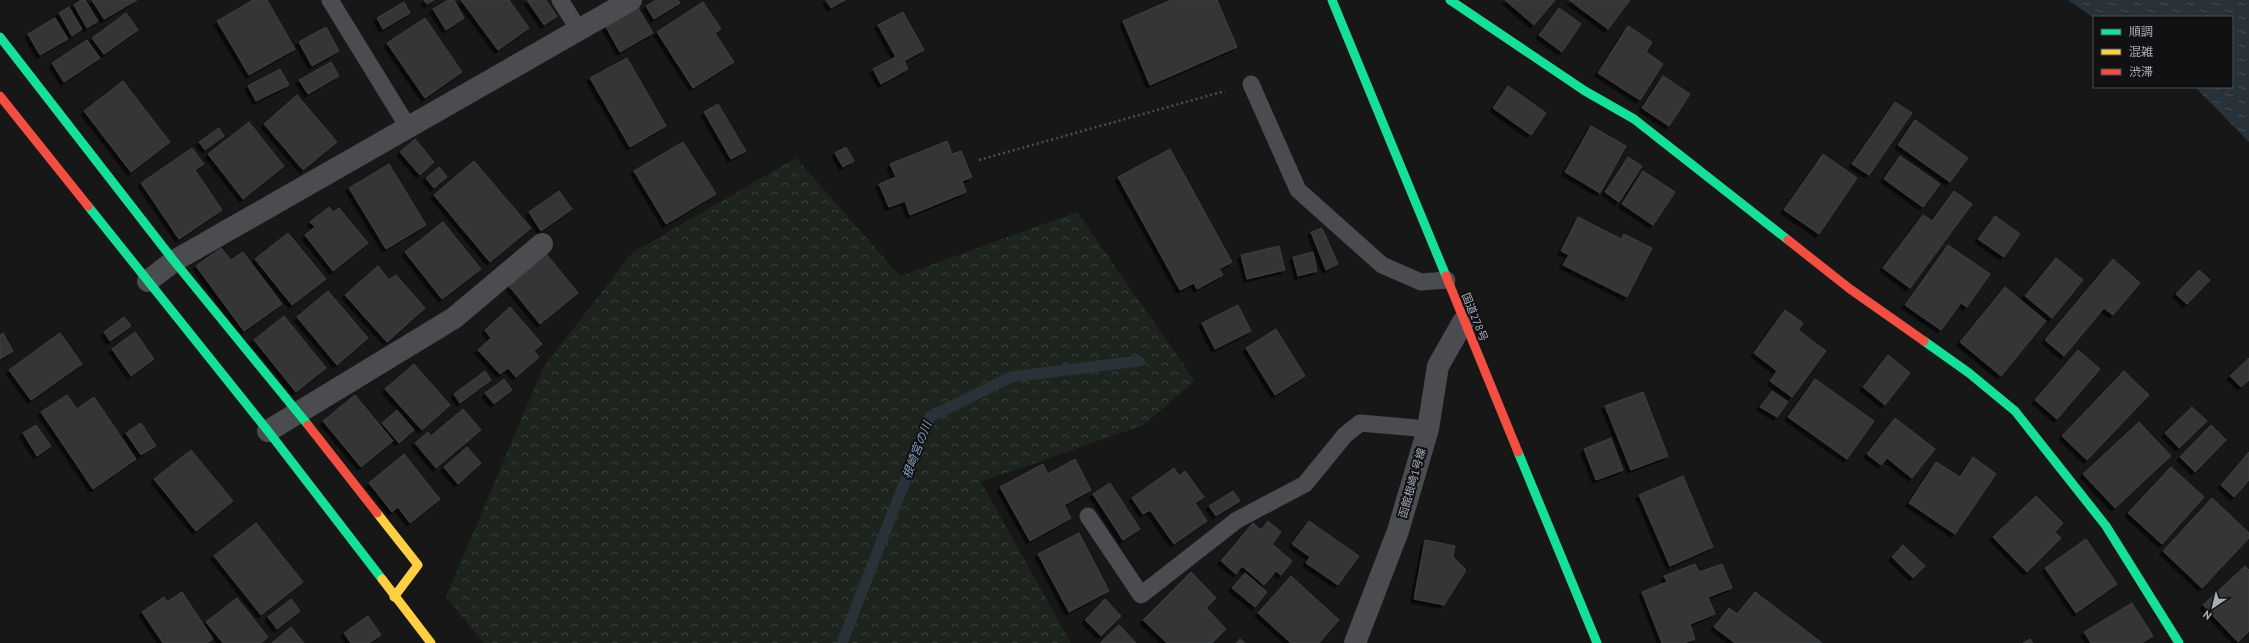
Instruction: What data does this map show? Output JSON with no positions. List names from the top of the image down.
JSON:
{
  "streets": {
    "main road": ["国道278号"],
    "street": ["函館根崎1号線"]
  },
  "crossings": [
    ["国道278号", "函館根崎1号線"]
  ],
  "water": ["根崎宮の川"],
  "legend": ["順調", "混雑", "渋滞"],
  "north": "bottom left"
}
